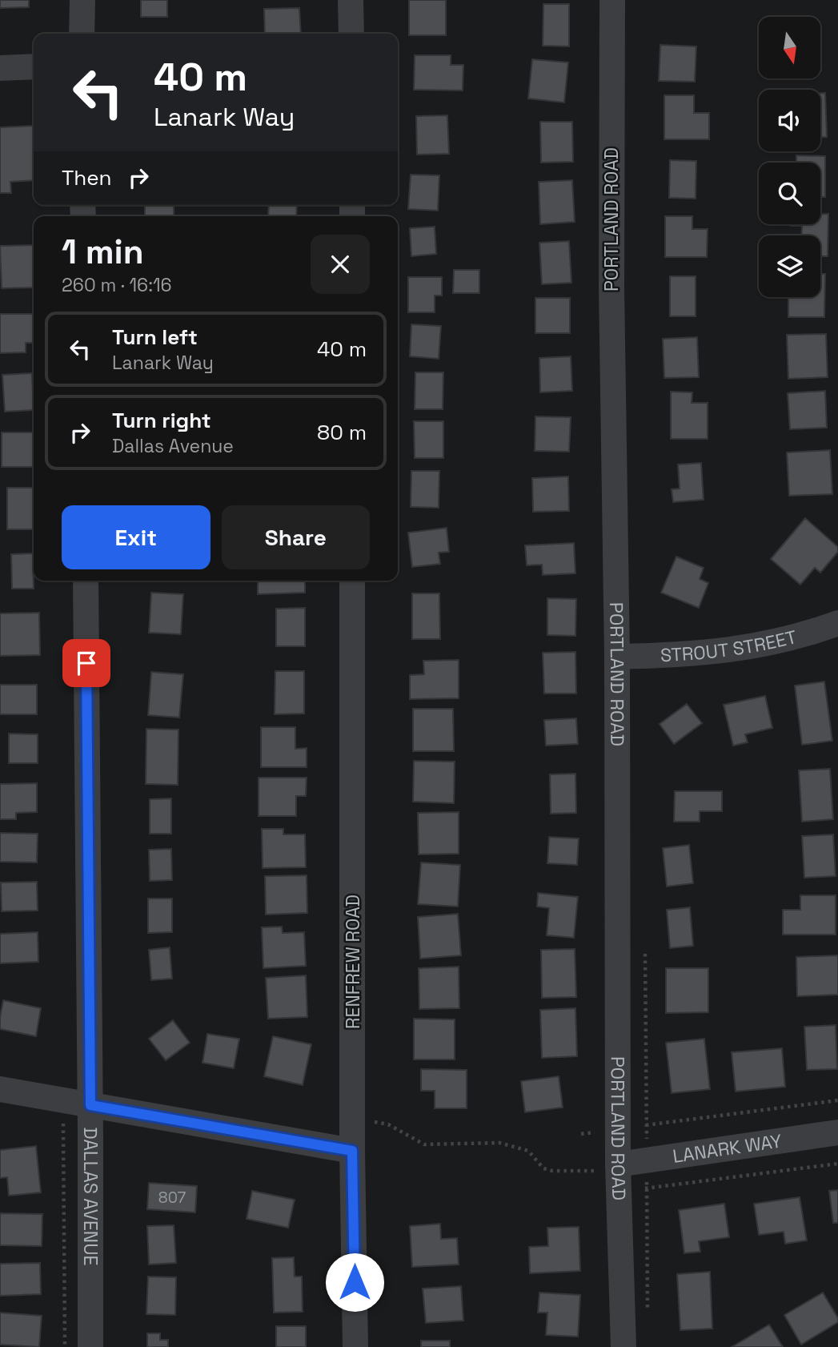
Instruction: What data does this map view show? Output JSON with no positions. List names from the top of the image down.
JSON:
{
  "streets": {
    "street": [
      "PORTLAND ROAD",
      "STROUT STREET",
      "RENFREW ROAD",
      "LANARK WAY",
      "DALLAS AVENUE"
    ]
  },
  "crossings": [
    ["PORTLAND ROAD", "STROUT STREET"],
    ["PORTLAND ROAD", "LANARK WAY"]
  ],
  "house_numbers": ["807"],
  "north": "bottom",
  "page": {
    "turn": ["40 m", "Lanark Way"],
    "then": "Then",
    "heading": ["1 min", "260 m · 16:16"],
    "list": [
      {
        "name": "Turn left",
        "note": "Lanark Way",
        "value": "40 m"
      },
      {
        "name": "Turn right",
        "note": "Dallas Avenue",
        "value": "80 m"
      }
    ],
    "buttons": ["Exit", "Share"]
  }
}
